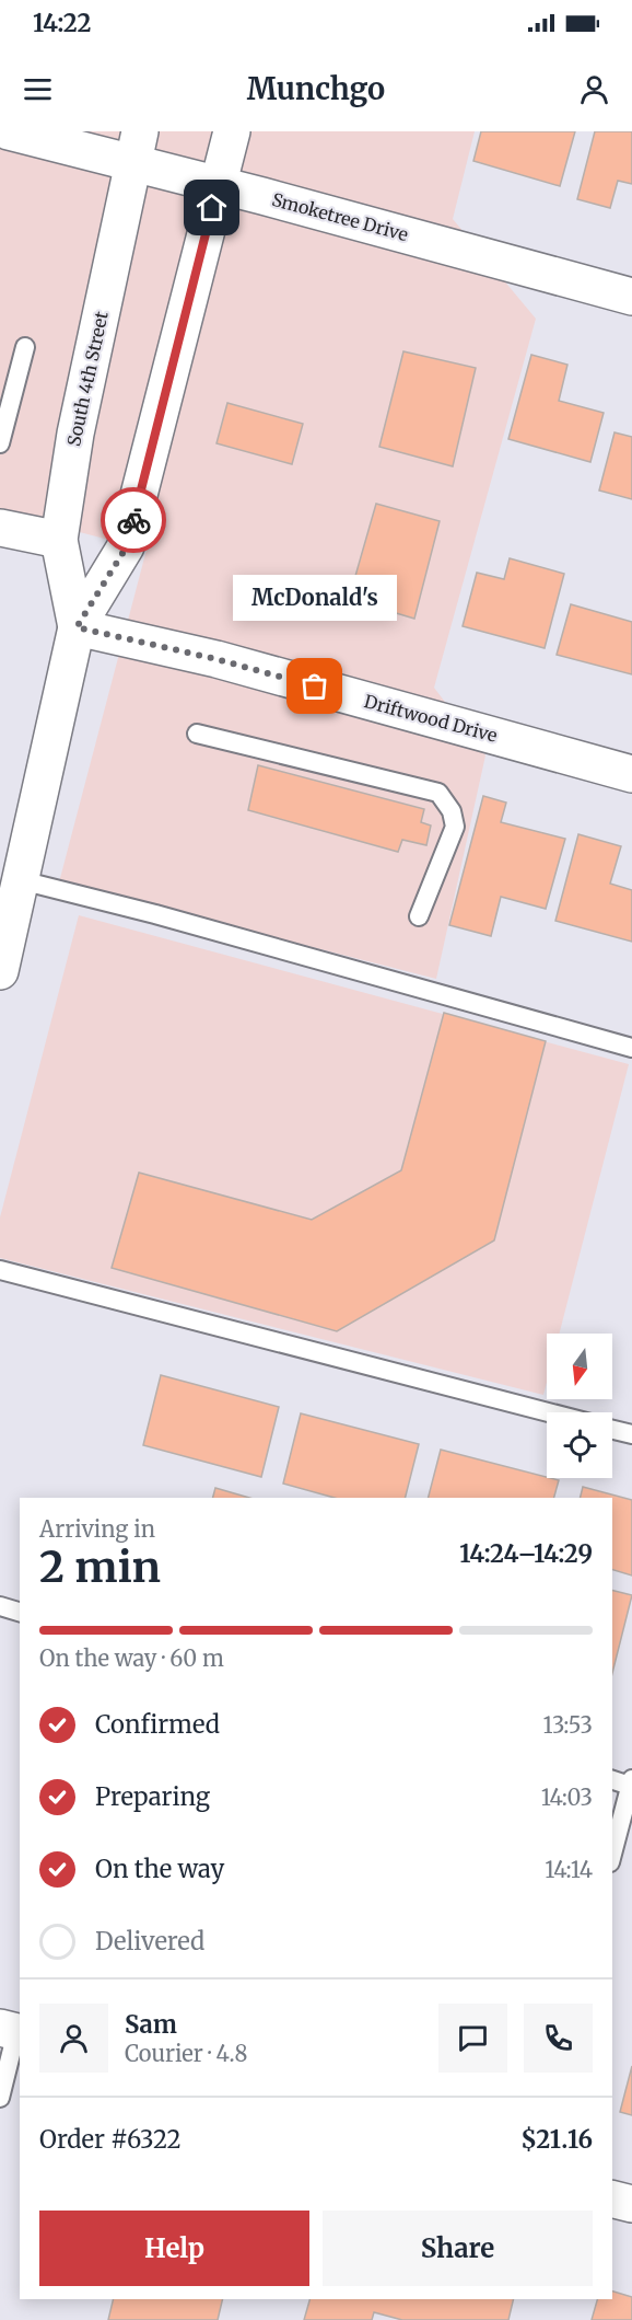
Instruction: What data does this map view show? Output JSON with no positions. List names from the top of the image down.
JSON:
{
  "streets": {
    "main road": ["Smoketree Drive", "South 4th Street", "Driftwood Drive"]
  },
  "crossings": [
    ["Smoketree Drive", "South 4th Street"],
    ["South 4th Street", "Driftwood Drive"]
  ],
  "places": ["McDonald's"],
  "north": "bottom",
  "page": {
    "status": "14:22",
    "header": "Munchgo",
    "bubble": "McDonald's",
    "heading": ["2 min", "Arriving in", "14:24–14:29"],
    "panel": [
      "Sam",
      "Courier · 4.8",
      "Order #6322",
      "$21.16"
    ],
    "bar": "On the way · 60 m",
    "list": [
      ["Confirmed", "13:53"],
      ["Preparing", "14:03"],
      ["On the way", "14:14"],
      "Delivered"
    ],
    "buttons": ["Help", "Share"]
  }
}
